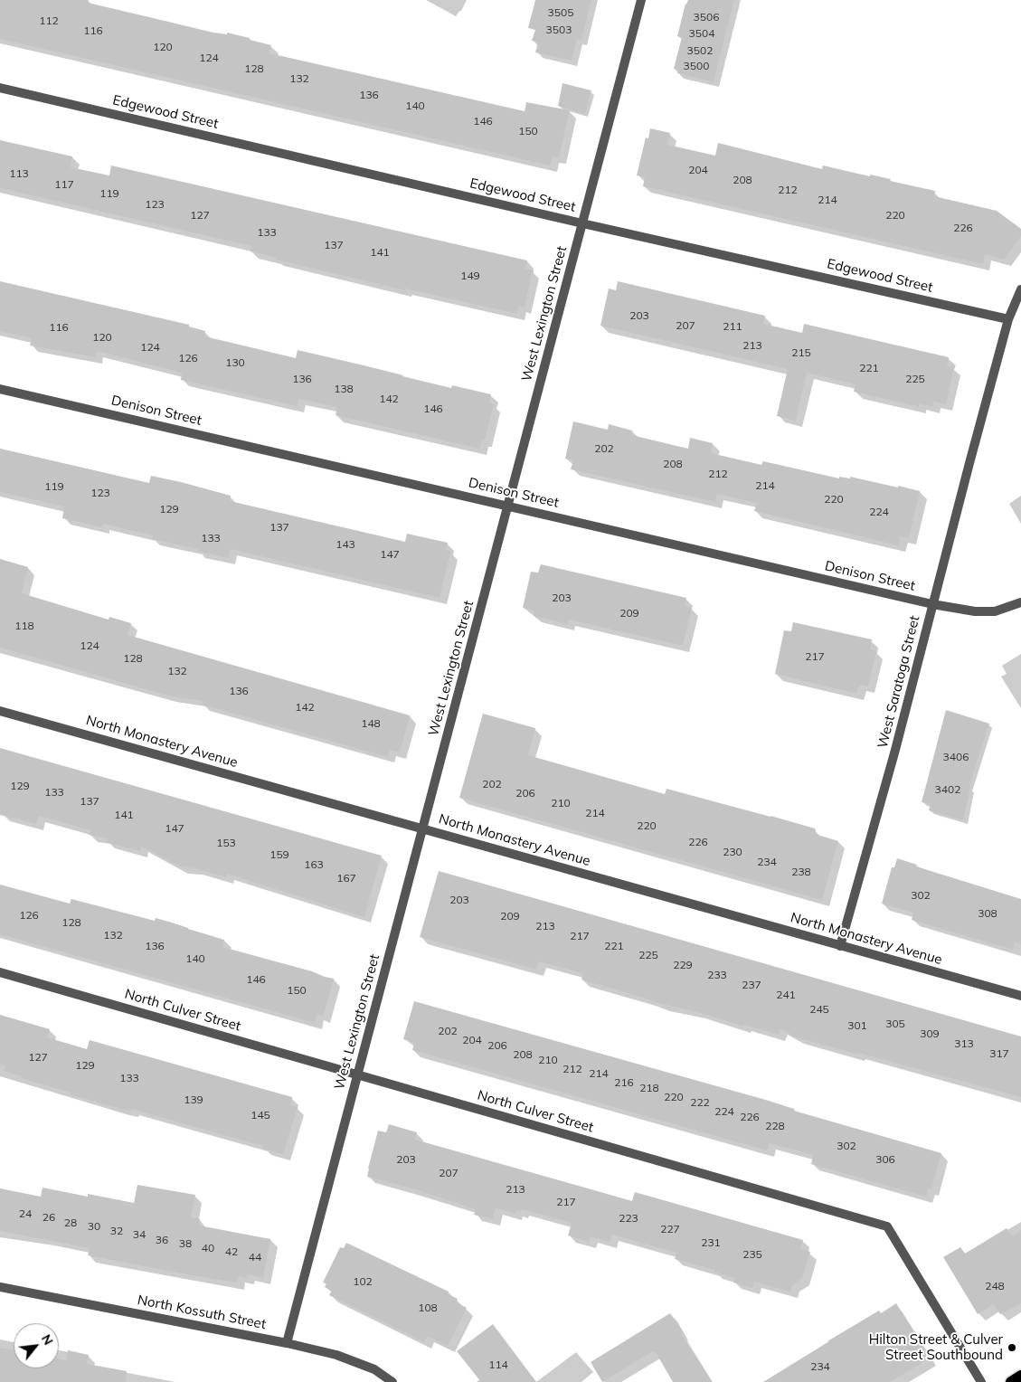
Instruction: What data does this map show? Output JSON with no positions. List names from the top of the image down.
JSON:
{
  "streets": {
    "street": [
      "Edgewood Street",
      "West Lexington Street",
      "Denison Street",
      "West Saratoga Street",
      "North Monastery Avenue",
      "North Culver Street",
      "North Kossuth Street"
    ]
  },
  "crossings": [
    ["Edgewood Street", "West Lexington Street"],
    ["Edgewood Street", "West Saratoga Street"],
    ["West Lexington Street", "Denison Street"],
    ["West Lexington Street", "North Monastery Avenue"],
    ["West Lexington Street", "North Culver Street"],
    ["West Lexington Street", "North Kossuth Street"],
    ["Denison Street", "West Saratoga Street"],
    ["West Saratoga Street", "North Monastery Avenue"]
  ],
  "places": ["Hilton Street & Culver Street Southbound"],
  "house_numbers": [
    "3505",
    "3506",
    "112",
    "3503",
    "116",
    "3504",
    "120",
    "3502",
    "124",
    "3500",
    "128",
    "132",
    "136",
    "140",
    "146",
    "150",
    "204",
    "113",
    "208",
    "117",
    "212",
    "119",
    "214",
    "123",
    "127",
    "220",
    "226",
    "133",
    "137",
    "141",
    "149",
    "203",
    "207",
    "211",
    "116",
    "120",
    "213",
    "124",
    "215",
    "126",
    "130",
    "221",
    "136",
    "225",
    "138",
    "142",
    "146",
    "202",
    "208",
    "212",
    "214",
    "119",
    "123",
    "220",
    "129",
    "224",
    "137",
    "133",
    "143",
    "147",
    "203",
    "209",
    "118",
    "124",
    "217",
    "128",
    "132",
    "136",
    "142",
    "148",
    "3406",
    "202",
    "129",
    "3402",
    "133",
    "206",
    "137",
    "210",
    "214",
    "141",
    "220",
    "147",
    "226",
    "153",
    "230",
    "159",
    "234",
    "163",
    "238",
    "167",
    "302",
    "203",
    "308",
    "126",
    "209",
    "128",
    "213",
    "132",
    "217",
    "136",
    "221",
    "225",
    "140",
    "229",
    "233",
    "146",
    "237",
    "150",
    "241",
    "245",
    "305",
    "301",
    "202",
    "309",
    "204",
    "313",
    "206",
    "317",
    "208",
    "127",
    "210",
    "129",
    "212",
    "214",
    "133",
    "216",
    "218",
    "220",
    "139",
    "222",
    "224",
    "145",
    "226",
    "228",
    "302",
    "203",
    "306",
    "207",
    "213",
    "217",
    "24",
    "26",
    "223",
    "28",
    "30",
    "227",
    "32",
    "34",
    "36",
    "231",
    "38",
    "40",
    "42",
    "235",
    "44",
    "102",
    "248",
    "108",
    "114",
    "234"
  ],
  "north": "top right"
}
